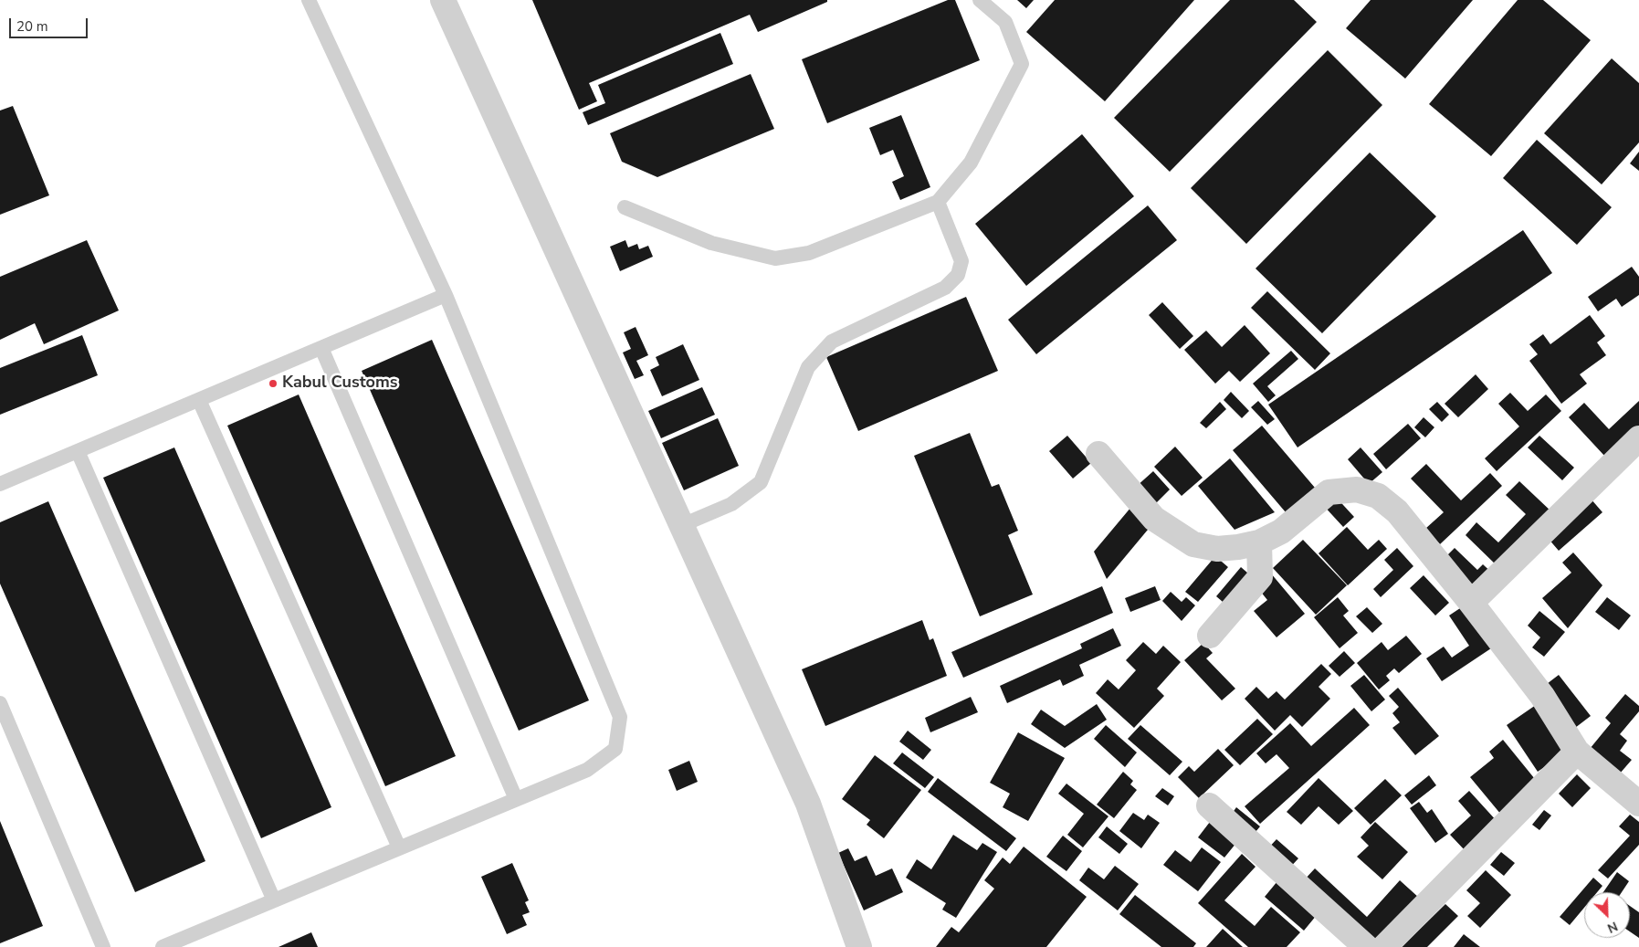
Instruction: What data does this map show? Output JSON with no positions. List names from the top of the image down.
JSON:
{
  "places": ["Kabul Customs"],
  "scale_bar": "20 m",
  "north": "bottom right"
}
